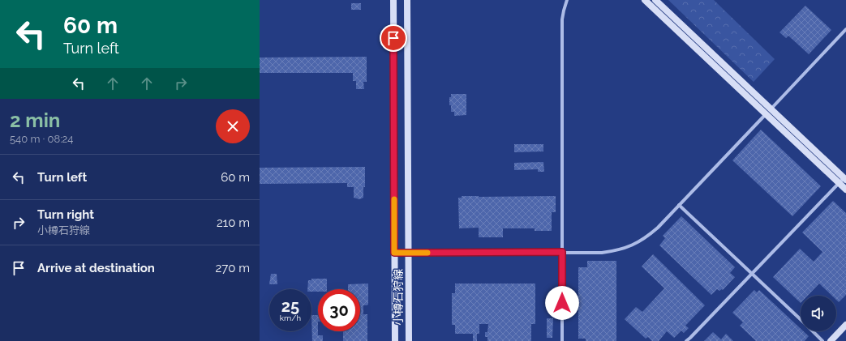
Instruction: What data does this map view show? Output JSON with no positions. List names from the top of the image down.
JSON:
{
  "streets": {
    "main road": ["小樽石狩線"]
  },
  "page": {
    "turn": ["60 m", "Turn left"],
    "heading": ["2 min", "540 m · 08:24"],
    "list": [
      {
        "name": "Turn left",
        "value": "60 m"
      },
      {
        "name": "Turn right",
        "note": "小樽石狩線",
        "value": "210 m"
      },
      {
        "name": "Arrive at destination",
        "value": "270 m"
      }
    ],
    "speed": "25 km/h",
    "limit": "30"
  }
}
